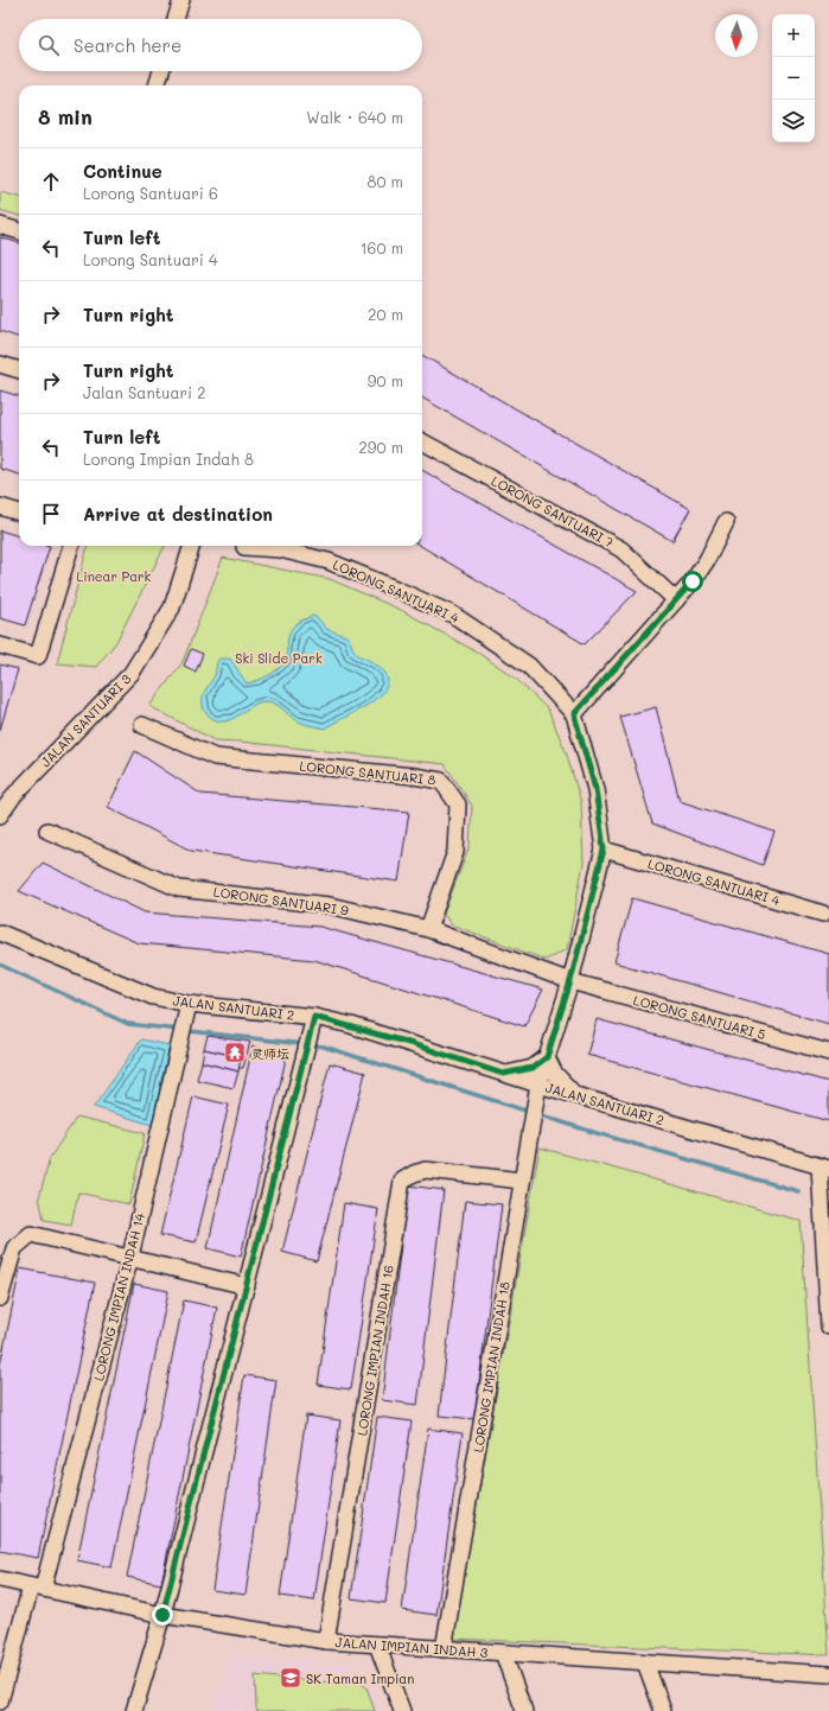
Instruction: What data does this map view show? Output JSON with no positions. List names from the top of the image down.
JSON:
{
  "streets": {
    "street": [
      "LORONG SANTUARI 7",
      "LORONG SANTUARI 4",
      "JALAN SANTUARI 3",
      "LORONG SANTUARI 8",
      "LORONG SANTUARI 9",
      "JALAN SANTUARI 2",
      "LORONG SANTUARI 5",
      "LORONG IMPIAN INDAH 14",
      "LORONG IMPIAN INDAH 16",
      "LORONG IMPIAN INDAH 18",
      "JALAN IMPIAN INDAH 3"
    ]
  },
  "crossings": [
    ["LORONG SANTUARI 4", "LORONG SANTUARI 9"],
    ["LORONG SANTUARI 4", "JALAN SANTUARI 2"],
    ["LORONG SANTUARI 4", "LORONG SANTUARI 5"],
    ["LORONG SANTUARI 4", "LORONG IMPIAN INDAH 18"],
    ["LORONG SANTUARI 8", "LORONG SANTUARI 9"],
    ["LORONG SANTUARI 9", "LORONG SANTUARI 5"],
    ["JALAN SANTUARI 2", "LORONG IMPIAN INDAH 14"],
    ["JALAN SANTUARI 2", "LORONG IMPIAN INDAH 18"],
    ["LORONG IMPIAN INDAH 14", "JALAN IMPIAN INDAH 3"],
    ["LORONG IMPIAN INDAH 16", "LORONG IMPIAN INDAH 18"],
    ["LORONG IMPIAN INDAH 16", "JALAN IMPIAN INDAH 3"],
    ["LORONG IMPIAN INDAH 18", "JALAN IMPIAN INDAH 3"]
  ],
  "parks": ["Linear Park", "Ski Slide Park"],
  "places": {
    "temple": ["灵师坛"],
    "school or university": ["SK Taman Impian"]
  },
  "north": "bottom",
  "page": {
    "map_buttons": ["+", "−"],
    "search": "Search here",
    "heading": ["8 min", "Walk · 640 m"],
    "list": [
      ["Continue", "Lorong Santuari 6", "80 m"],
      ["Turn left", "Lorong Santuari 4", "160 m"],
      ["Turn right", "20 m"],
      ["Turn right", "Jalan Santuari 2", "90 m"],
      ["Turn left", "Lorong Impian Indah 8", "290 m"],
      "Arrive at destination"
    ]
  }
}
